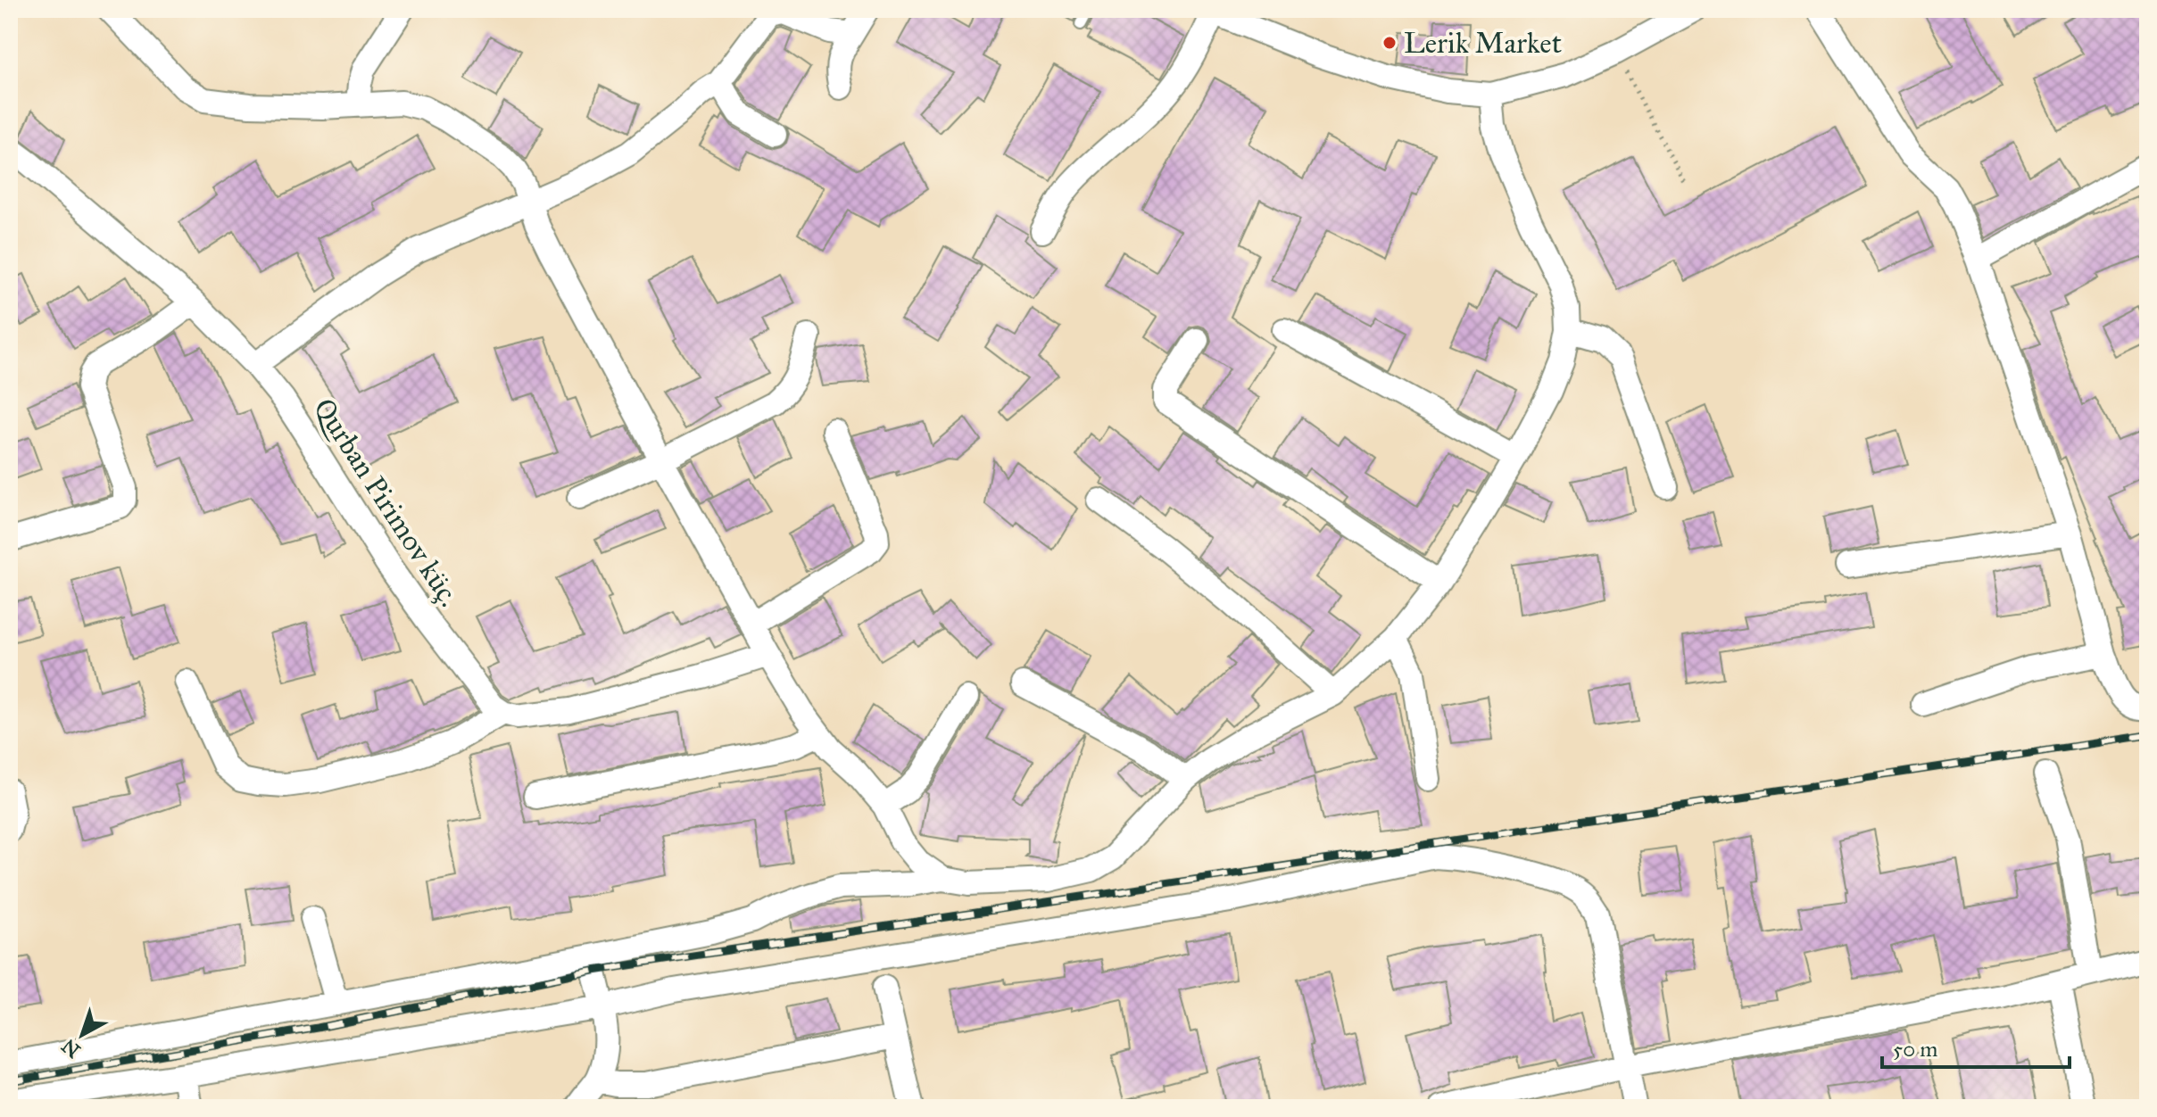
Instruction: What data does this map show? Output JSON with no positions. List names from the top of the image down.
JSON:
{
  "streets": {
    "street": ["Qurban Pirimov küç."]
  },
  "places": ["Lerik Market"],
  "scale_bar": "50 m",
  "north": "bottom left"
}
